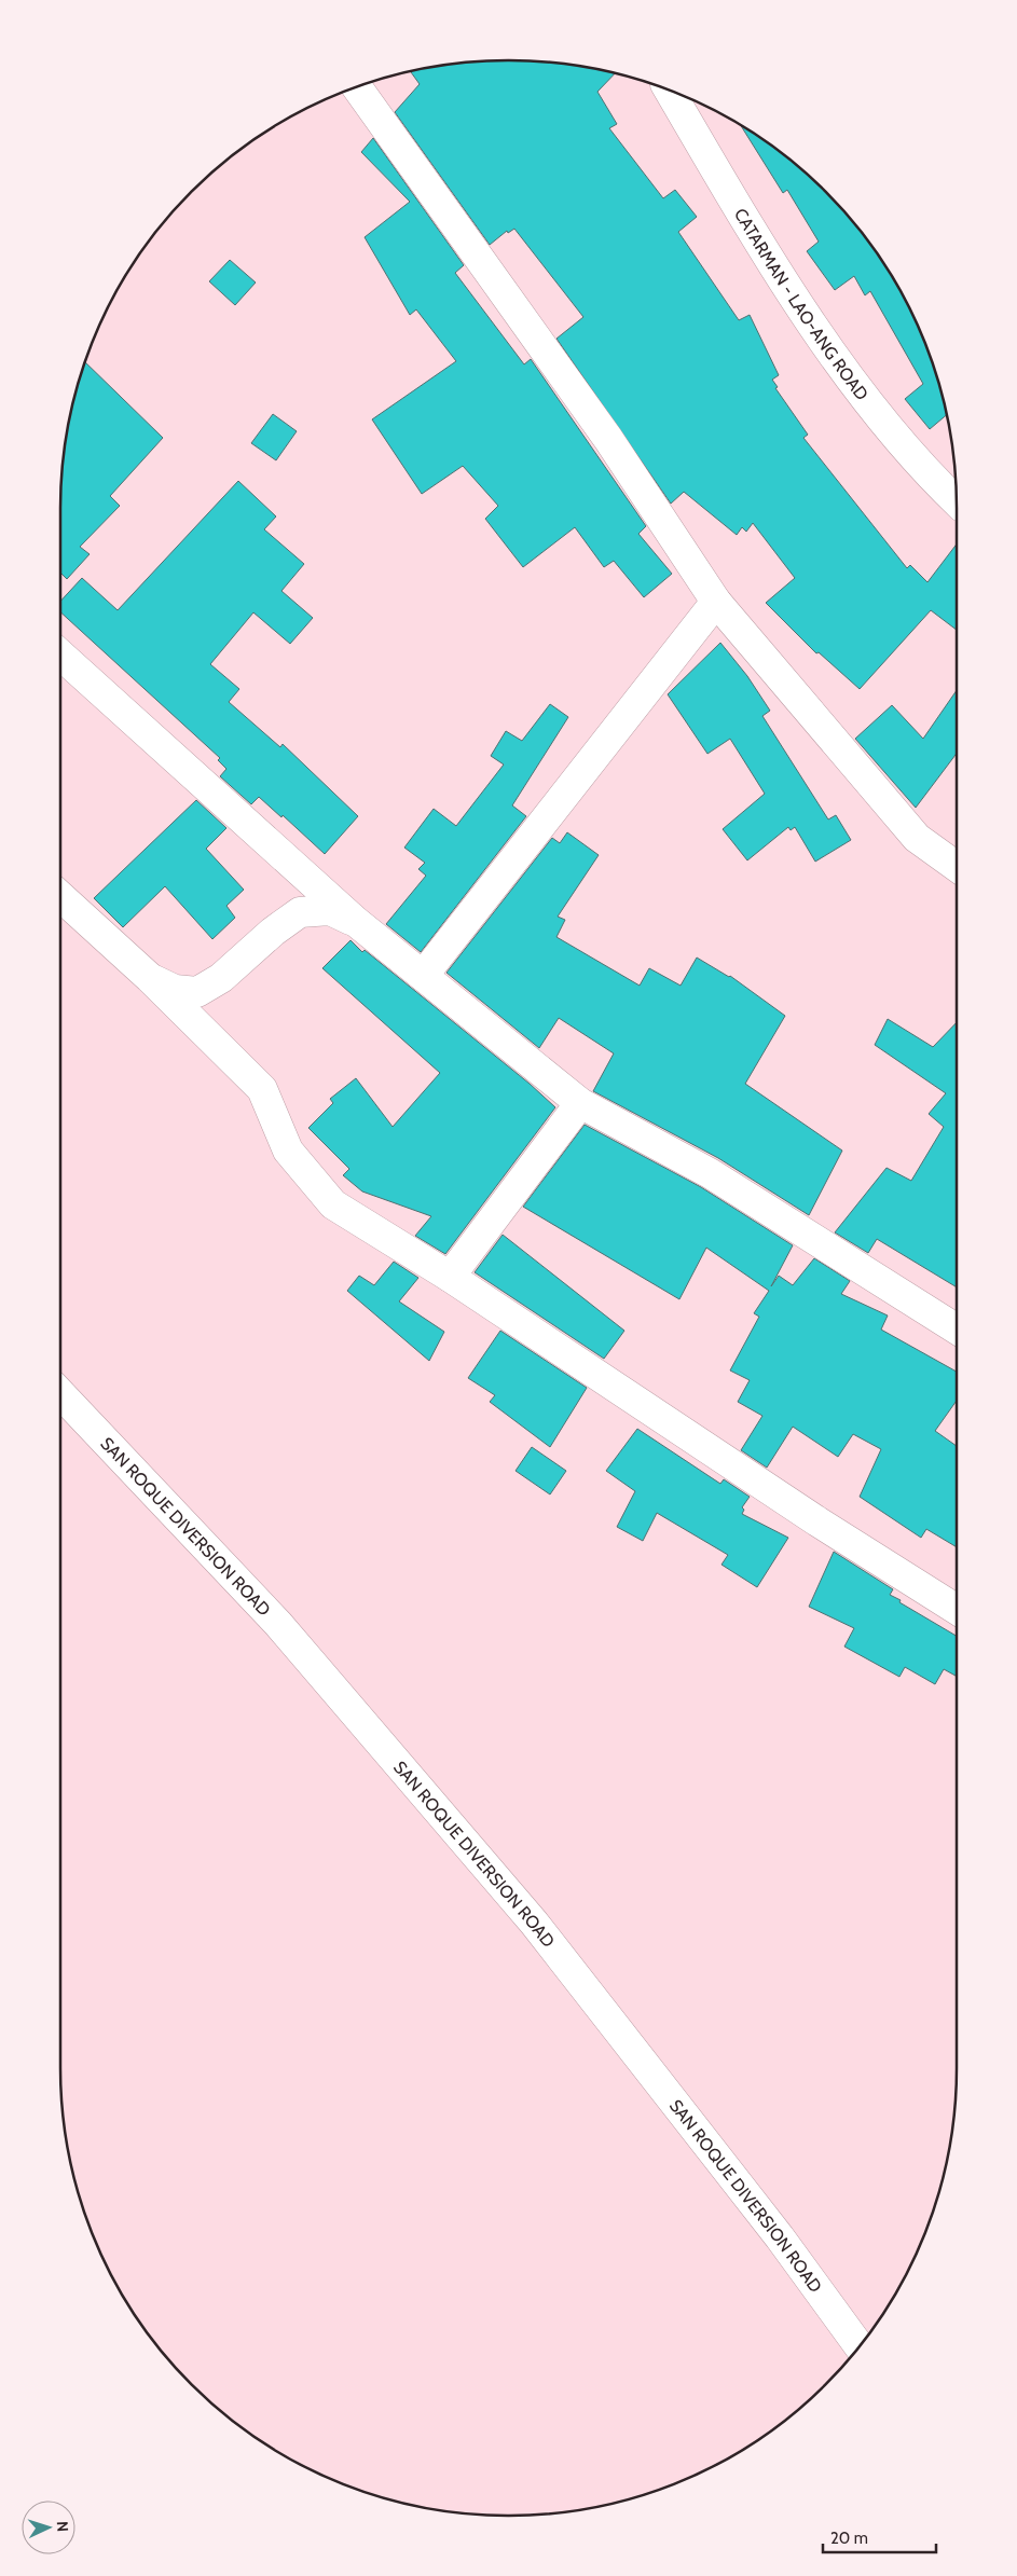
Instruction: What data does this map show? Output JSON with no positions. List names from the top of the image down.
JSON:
{
  "streets": {
    "street": ["CATARMAN - LAO-ANG ROAD", "SAN ROQUE DIVERSION ROAD"]
  },
  "scale_bar": "20 m",
  "north": "right"
}
